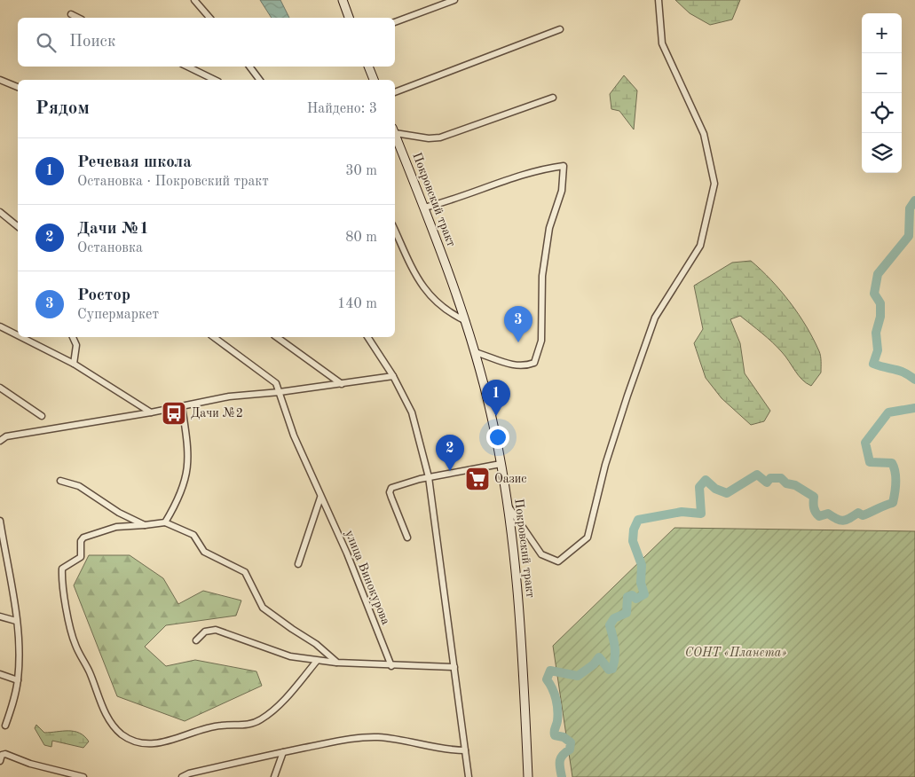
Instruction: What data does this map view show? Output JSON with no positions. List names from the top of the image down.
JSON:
{
  "streets": {
    "main road": ["Покровский тракт"],
    "street": ["улица Винокурова"]
  },
  "parks": ["СОНТ «Планета»"],
  "places": {
    "bus stop": ["Дачи №2"],
    "supermarket": ["Оазис"]
  },
  "page": {
    "map_buttons": ["+", "−"],
    "search": "Поиск",
    "heading": ["Рядом", "Найдено: 3"],
    "list": [
      {
        "mark": "1",
        "name": "Речевая школа",
        "note": "Остановка · Покровский тракт",
        "value": "30 m"
      },
      {
        "mark": "2",
        "name": "Дачи №1",
        "note": "Остановка",
        "value": "80 m"
      },
      {
        "mark": "3",
        "name": "Ростор",
        "note": "Супермаркет",
        "value": "140 m"
      }
    ],
    "pins": ["3", "1", "2"]
  }
}
